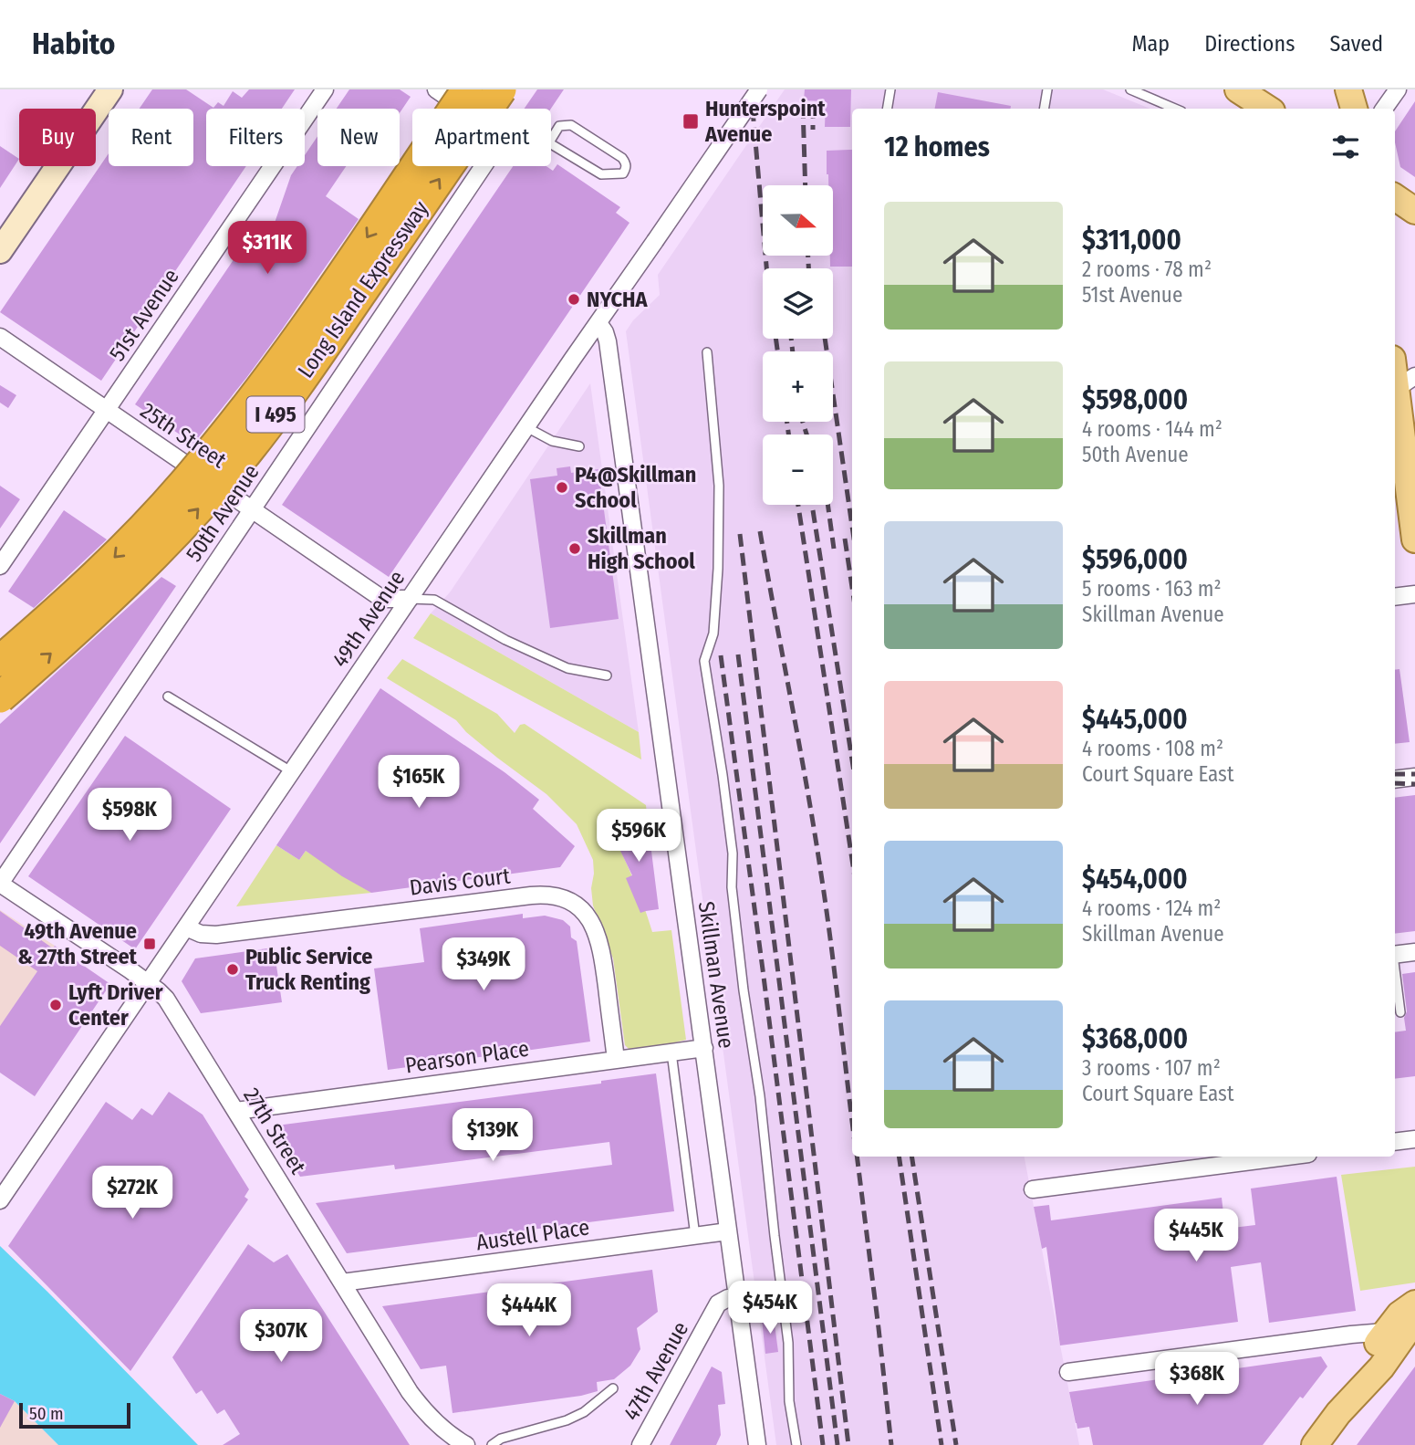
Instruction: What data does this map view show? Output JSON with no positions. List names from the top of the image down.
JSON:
{
  "streets": {
    "highway": ["Long Island Expressway", "I 495"],
    "street": [
      "51st Avenue",
      "25th Street",
      "50th Avenue",
      "49th Avenue",
      "Davis Court",
      "Skillman Avenue",
      "Pearson Place",
      "27th Street",
      "Austell Place",
      "47th Avenue"
    ]
  },
  "crossings": [
    ["51st Avenue", "25th Street"],
    ["25th Street", "50th Avenue"],
    ["25th Street", "49th Avenue"],
    ["50th Avenue", "27th Street"],
    ["49th Avenue", "Davis Court"],
    ["49th Avenue", "Skillman Avenue"],
    ["49th Avenue", "27th Street"],
    ["Davis Court", "Pearson Place"],
    ["Skillman Avenue", "Pearson Place"],
    ["Skillman Avenue", "Austell Place"],
    ["Skillman Avenue", "47th Avenue"],
    ["Pearson Place", "27th Street"],
    ["27th Street", "Austell Place"]
  ],
  "places": {
    "transit": ["Hunterspoint Avenue", "49th Avenue & 27th Street"],
    "other": [
      "NYCHA",
      "P4@Skillman School",
      "Skillman High School",
      "Public Service Truck Renting",
      "Lyft Driver Center"
    ]
  },
  "scale_bar": "50 m",
  "north": "right",
  "page": {
    "header": "Habito",
    "nav": ["Map", "Directions", "Saved"],
    "chip": [
      "Buy",
      "Rent",
      "Filters",
      "New",
      "Apartment"
    ],
    "heading": "12 homes",
    "map_buttons": ["+", "−"],
    "list": [
      {
        "name": "$311,000",
        "note": "2 rooms · 78 m² · 51st Avenue"
      },
      {
        "name": "$598,000",
        "note": "4 rooms · 144 m² · 50th Avenue"
      },
      {
        "name": "$596,000",
        "note": "5 rooms · 163 m² · Skillman Avenue"
      },
      {
        "name": "$445,000",
        "note": "4 rooms · 108 m² · Court Square East"
      },
      {
        "name": "$454,000",
        "note": "4 rooms · 124 m² · Skillman Avenue"
      },
      {
        "name": "$368,000",
        "note": "3 rooms · 107 m² · Court Square East"
      }
    ],
    "price": [
      "$311K",
      "$165K",
      "$598K",
      "$596K",
      "$349K",
      "$139K",
      "$272K",
      "$445K",
      "$454K",
      "$444K",
      "$307K",
      "$368K"
    ],
    "scale": "50 m"
  }
}
